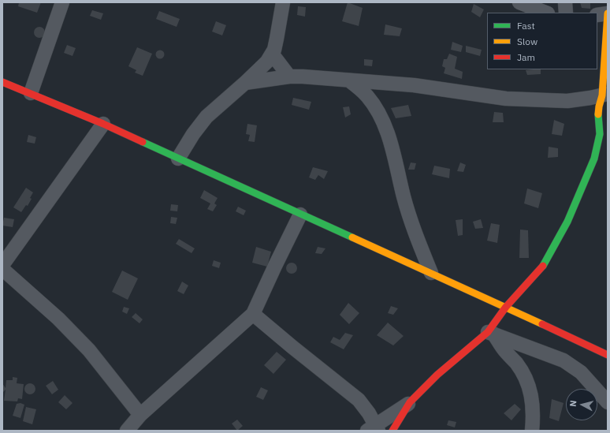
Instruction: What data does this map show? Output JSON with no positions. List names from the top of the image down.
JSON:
{
  "legend": ["Fast", "Slow", "Jam"],
  "north": "left"
}
